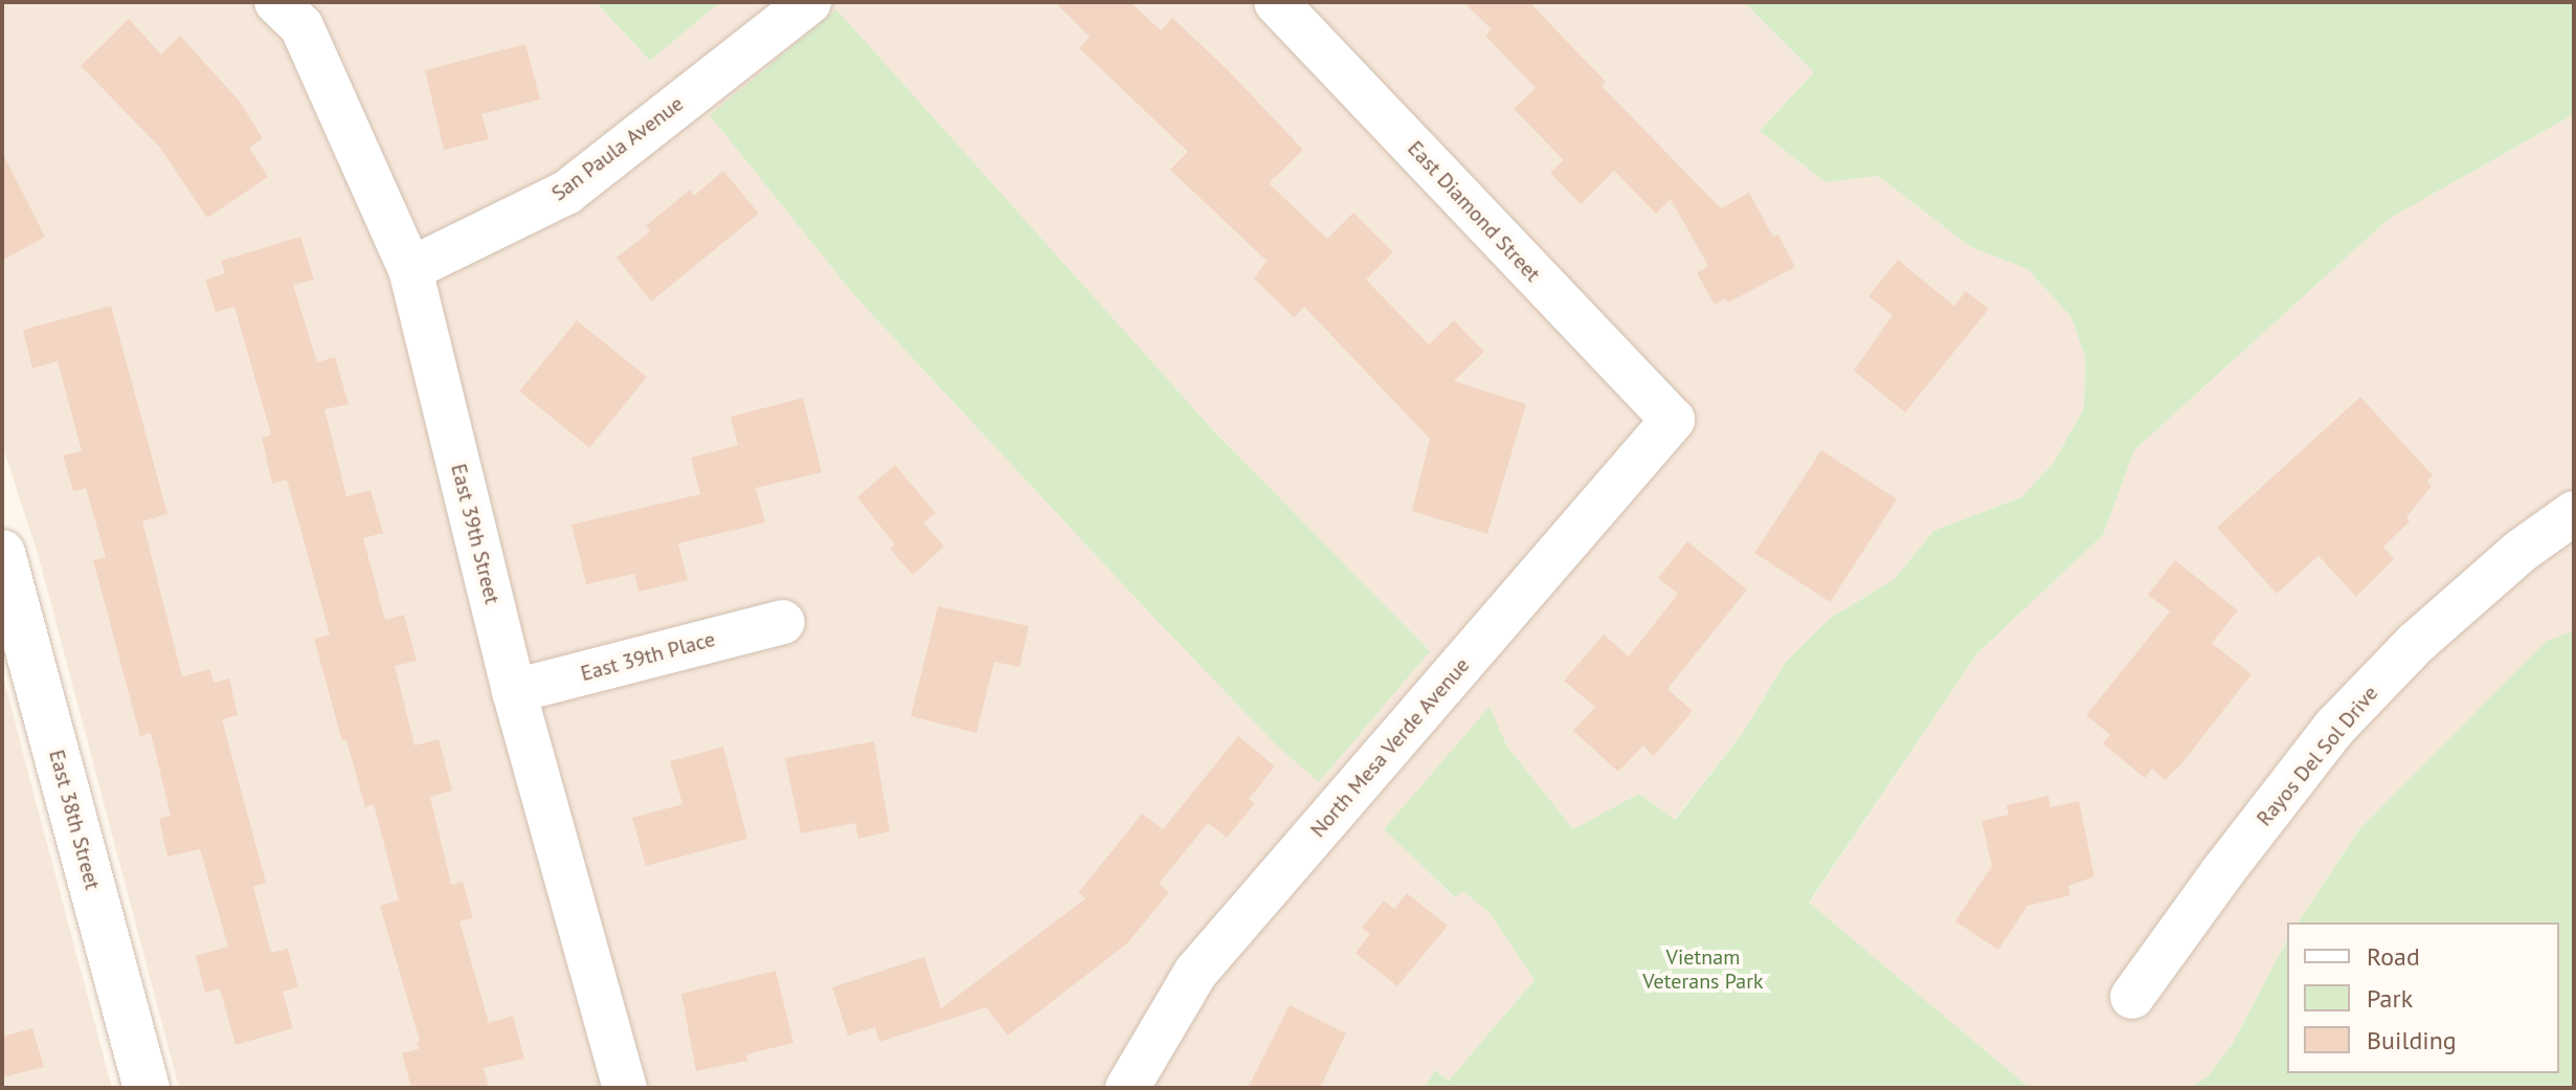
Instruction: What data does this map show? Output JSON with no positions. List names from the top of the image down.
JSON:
{
  "streets": {
    "street": [
      "San Paula Avenue",
      "East Diamond Street",
      "East 39th Street",
      "East 39th Place",
      "North Mesa Verde Avenue",
      "Rayos Del Sol Drive",
      "East 38th Street"
    ]
  },
  "crossings": [
    ["San Paula Avenue", "East 39th Street"],
    ["East Diamond Street", "North Mesa Verde Avenue"],
    ["East 39th Street", "East 39th Place"]
  ],
  "parks": ["Vietnam Veterans Park"],
  "legend": ["Road", "Park", "Building"]
}
